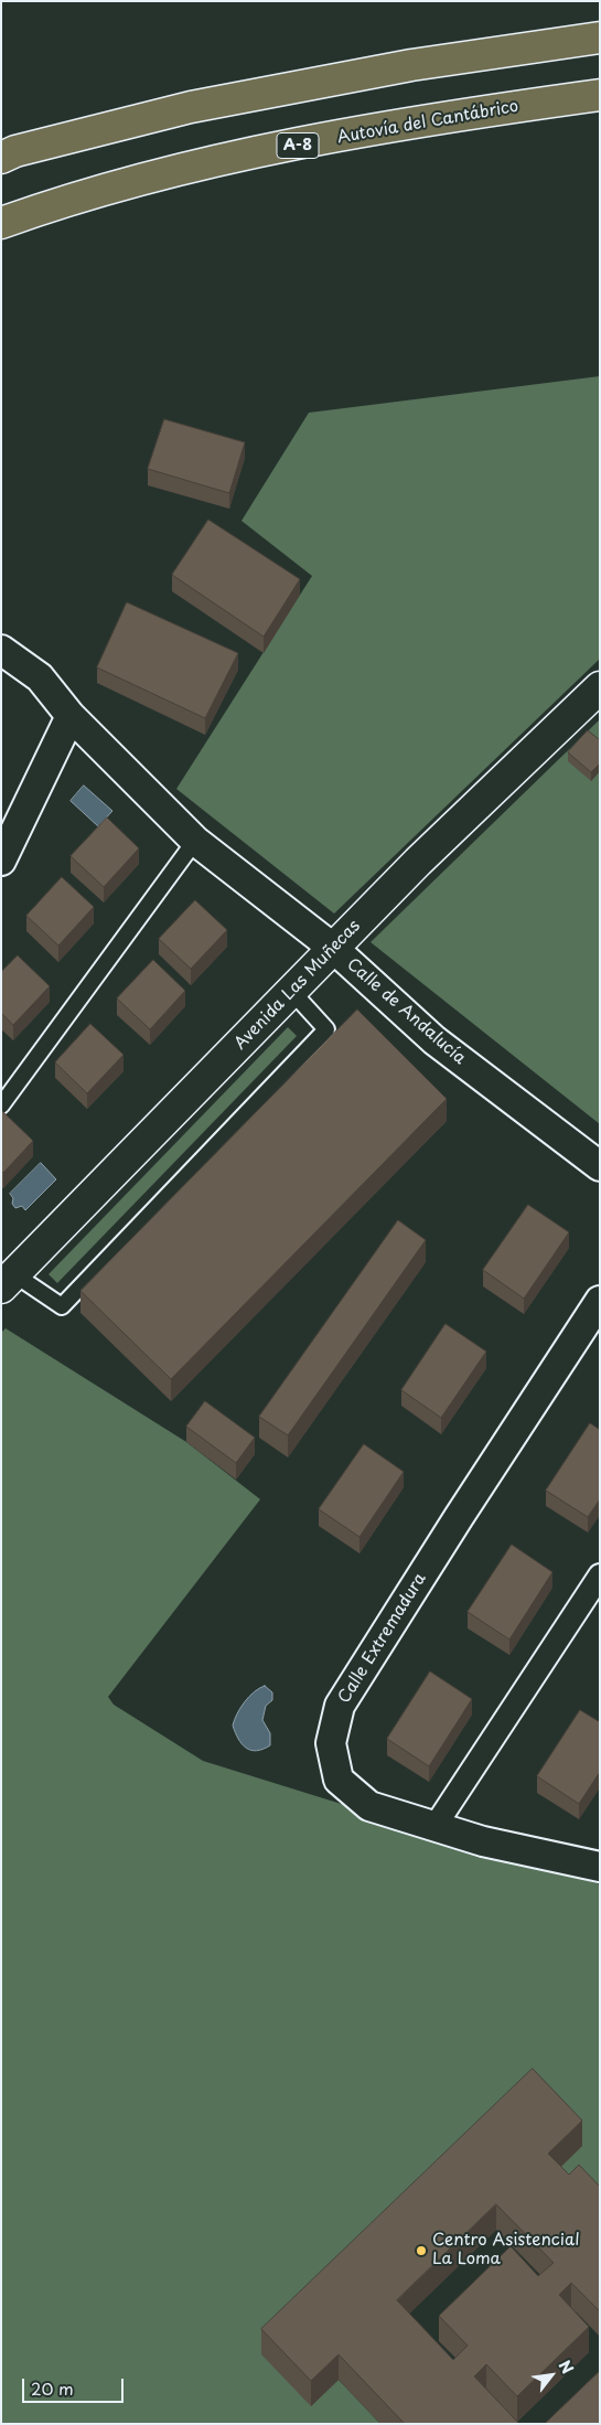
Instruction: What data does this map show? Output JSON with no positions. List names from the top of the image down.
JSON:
{
  "streets": {
    "highway": ["Autovía del Cantábrico", "A-8"],
    "street": ["Avenida Las Muñecas", "Calle de Andalucía", "Calle Extremadura"]
  },
  "crossings": [
    ["Avenida Las Muñecas", "Calle de Andalucía"]
  ],
  "places": ["Centro Asistencial La Loma"],
  "scale_bar": "20 m",
  "north": "top right"
}
